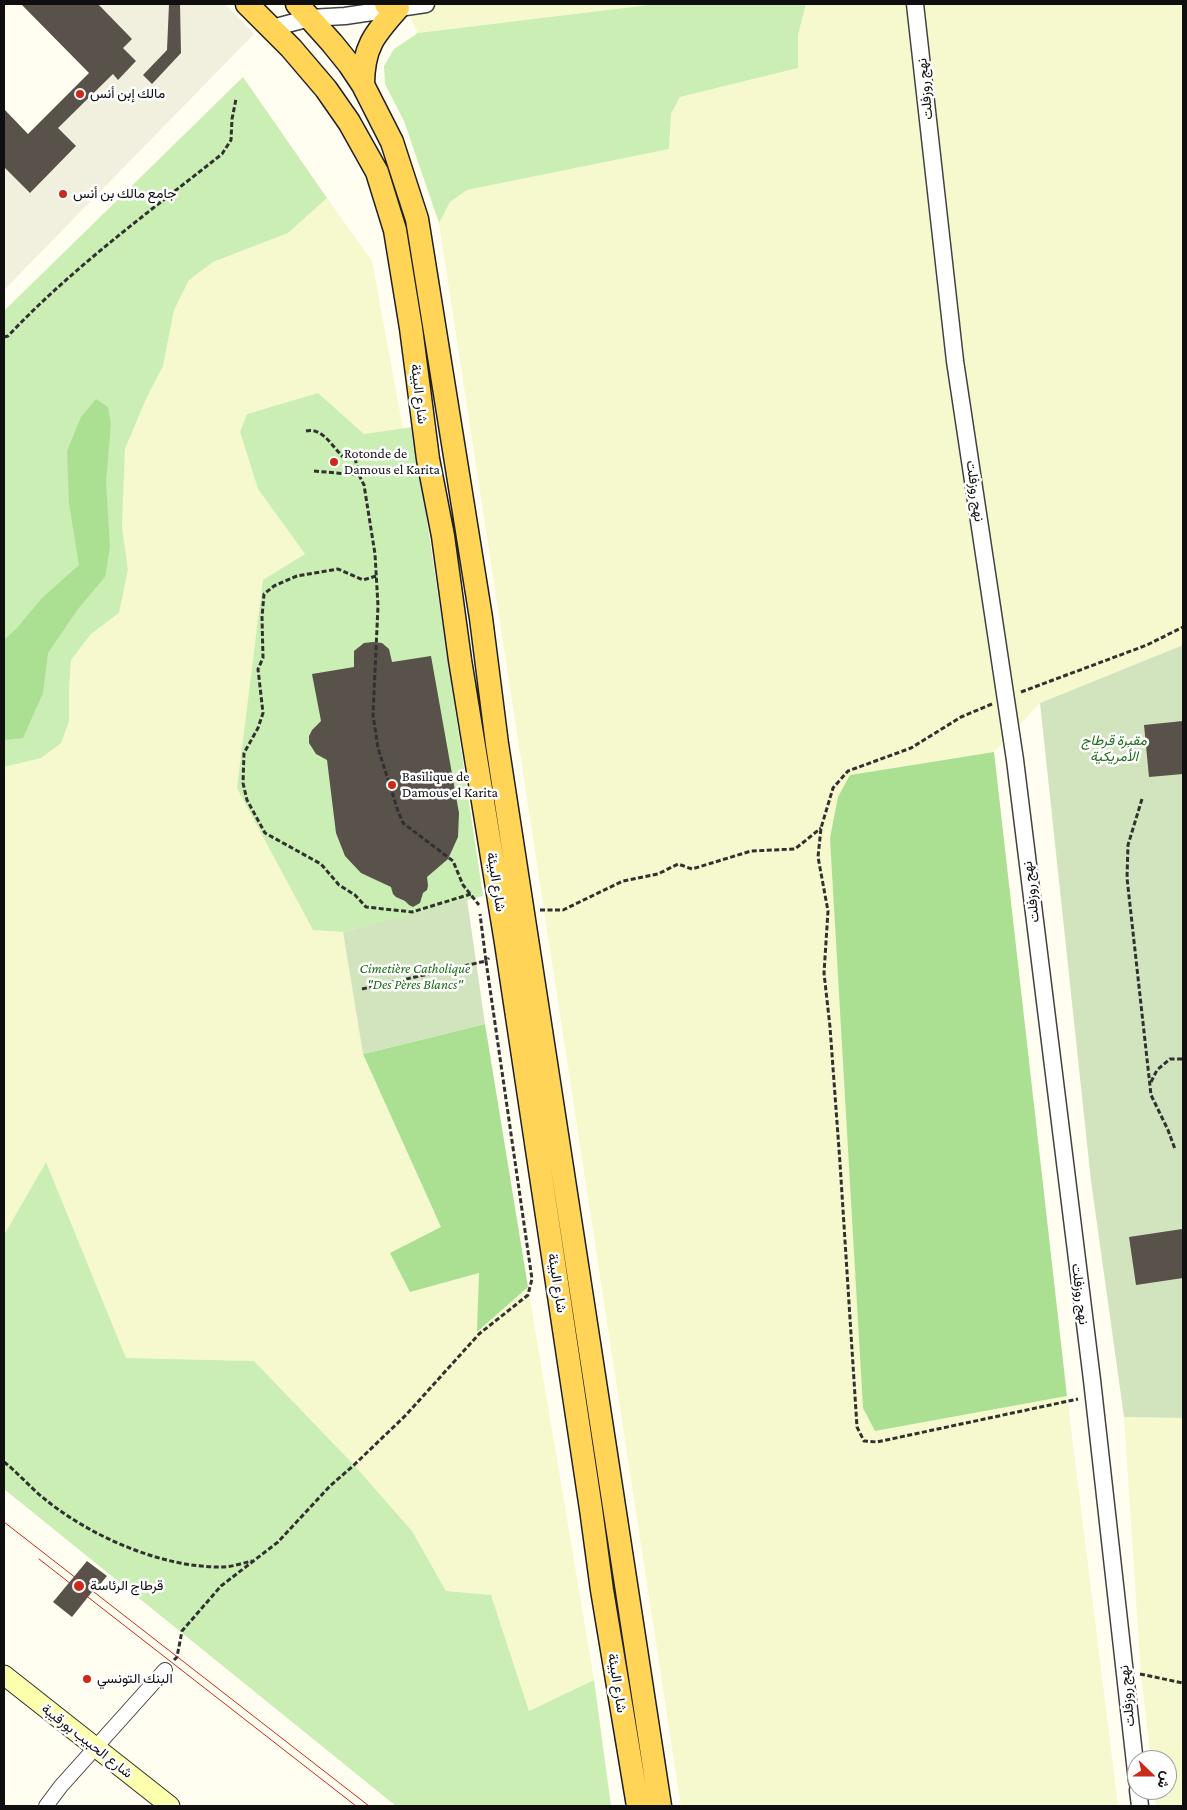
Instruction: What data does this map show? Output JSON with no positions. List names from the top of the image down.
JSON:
{
  "streets": {
    "highway": ["شارع البيئة"],
    "main road": ["شارع الحبيب بورقيبة"],
    "street": ["نهج روزفلت"]
  },
  "parks": ["مقبرة قرطاج الأمريكية", "Cimetière Catholique \"Des Pères Blancs\""],
  "places": [
    "مالك إبن أنس",
    "جامع مالك بن أنس",
    "Rotonde de Damous el Karita",
    "Basilique de Damous el Karita",
    "قرطاج الرئاسة",
    "البنك التونسي"
  ],
  "north": "right"
}
